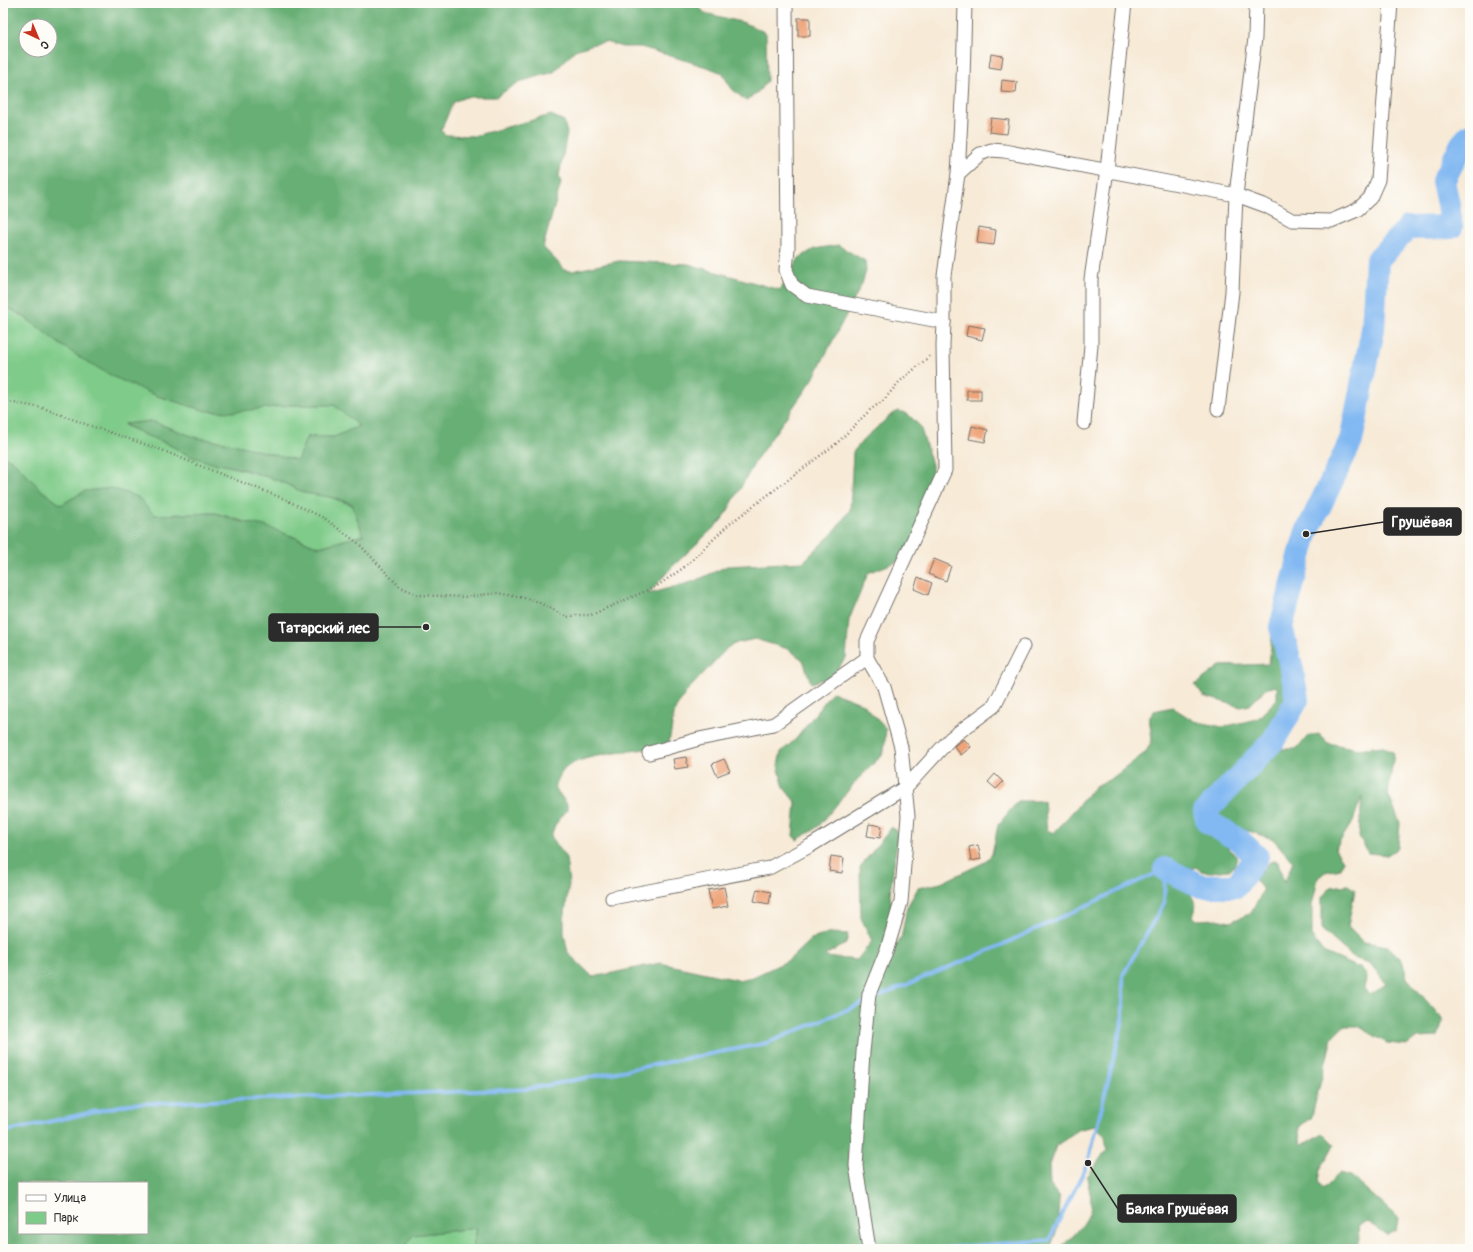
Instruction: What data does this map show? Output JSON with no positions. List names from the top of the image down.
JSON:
{
  "places": ["Грушёвая", "Татарский лес", "Балка Грушёвая"],
  "legend": ["Улица", "Парк"],
  "north": "bottom right"
}
